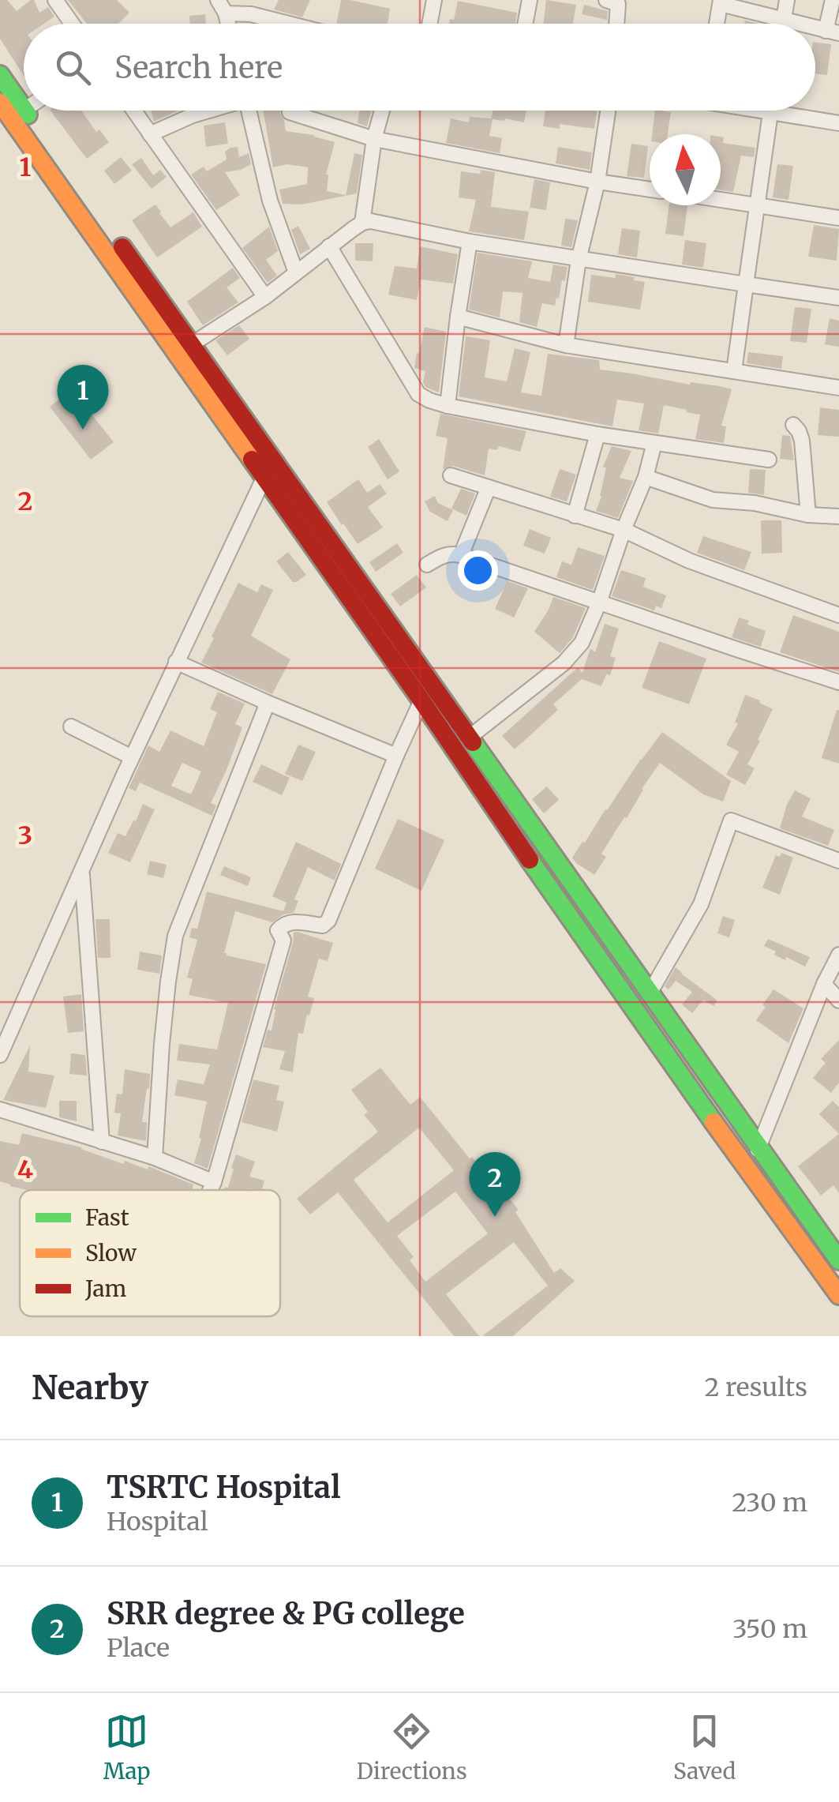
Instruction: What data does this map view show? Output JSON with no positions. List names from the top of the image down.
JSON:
{
  "legend": ["Fast", "Slow", "Jam"],
  "north": "top",
  "page": {
    "search": "Search here",
    "pins": ["1", "2"],
    "heading": ["Nearby", "2 results"],
    "list": [
      {
        "mark": "1",
        "name": "TSRTC Hospital",
        "note": "Hospital",
        "value": "230 m"
      },
      {
        "mark": "2",
        "name": "SRR degree & PG college",
        "note": "Place",
        "value": "350 m"
      }
    ],
    "nav": ["Map", "Directions", "Saved"]
  },
  "grid": {
    "rows": [
      "1",
      "2",
      "3",
      "4"
    ]
  }
}
